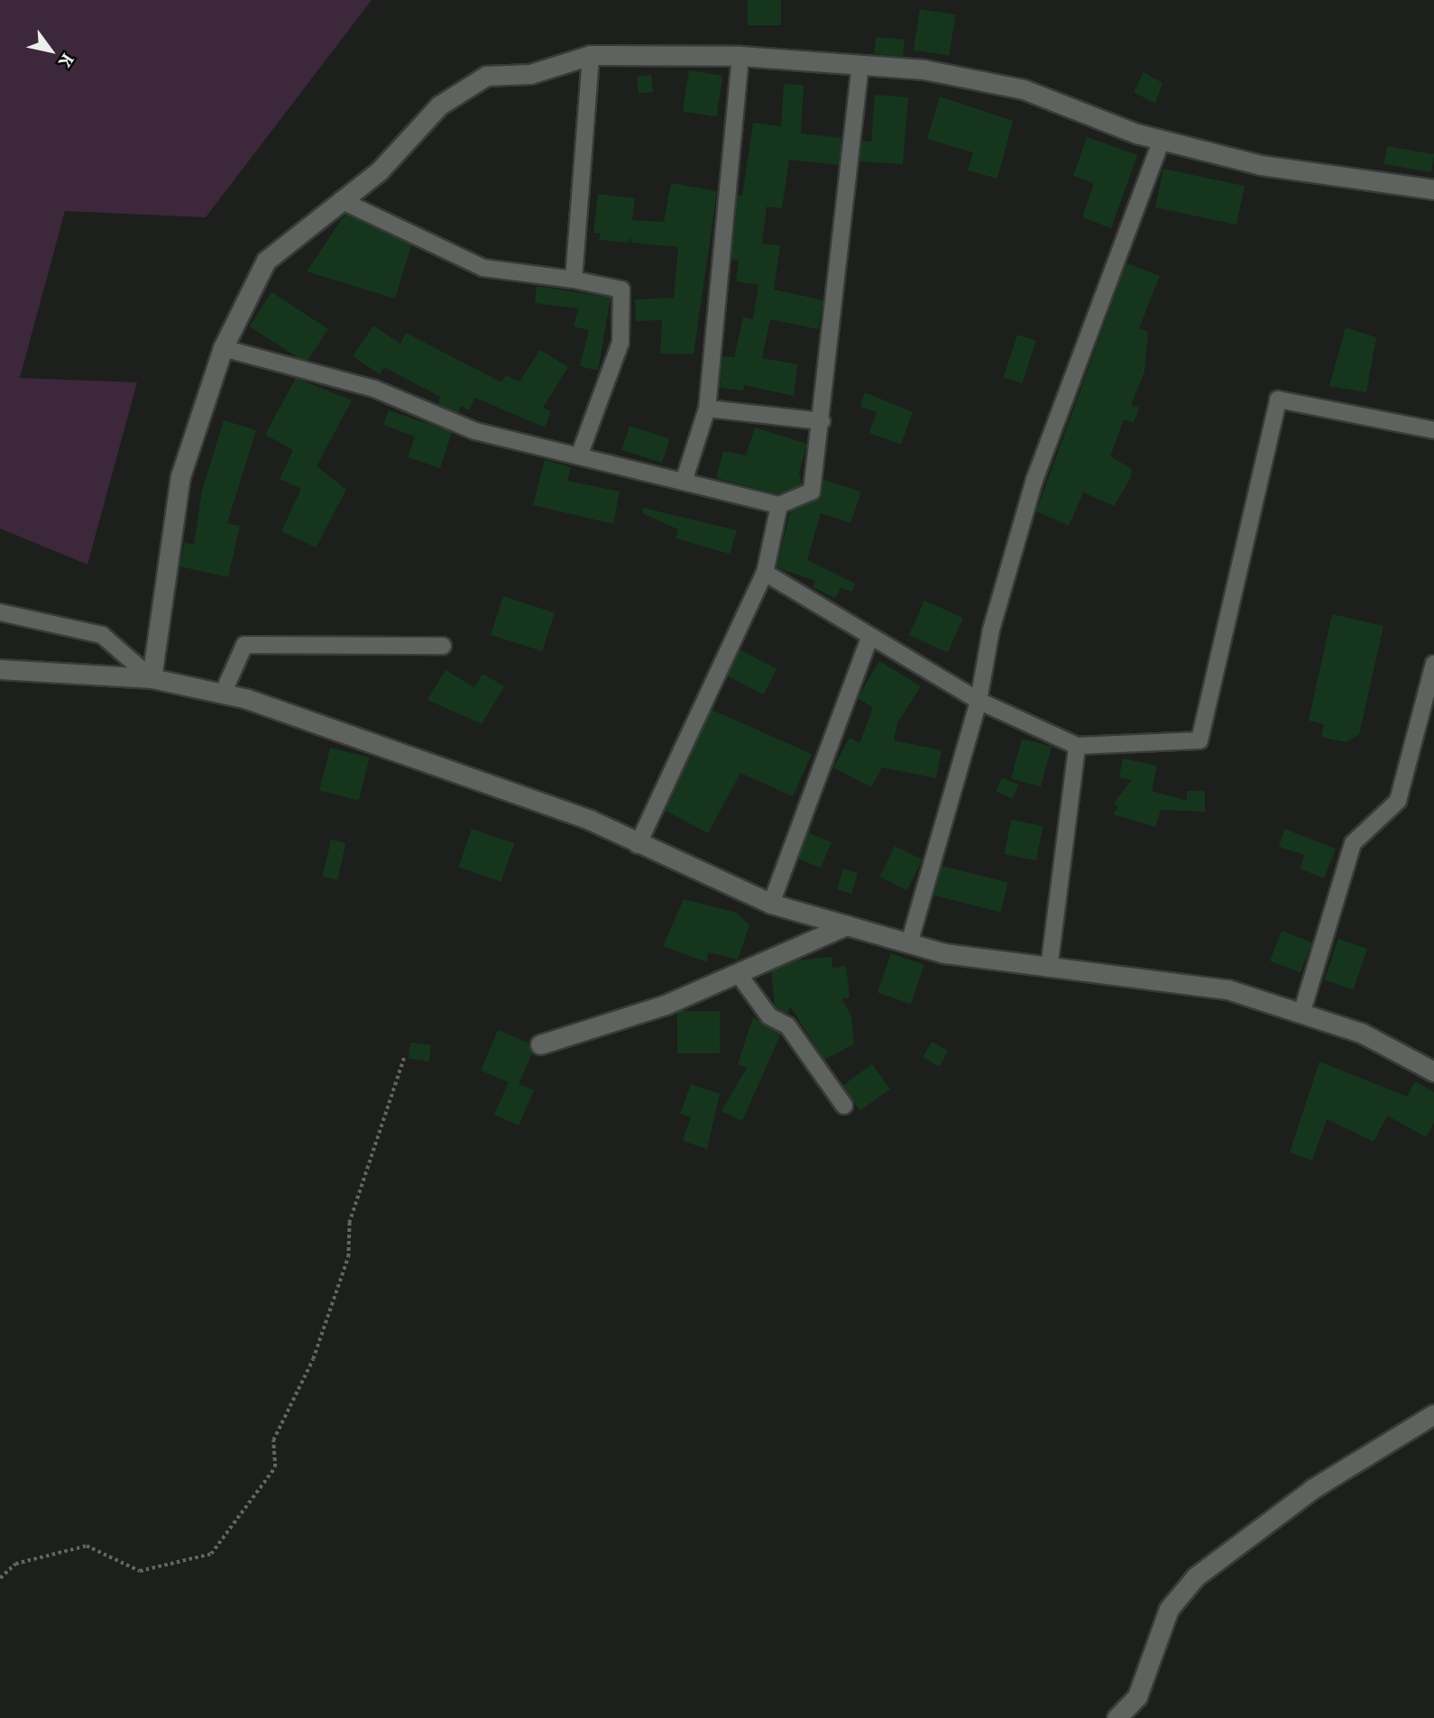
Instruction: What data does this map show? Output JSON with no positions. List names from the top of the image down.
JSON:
{
  "north": "bottom right"
}
